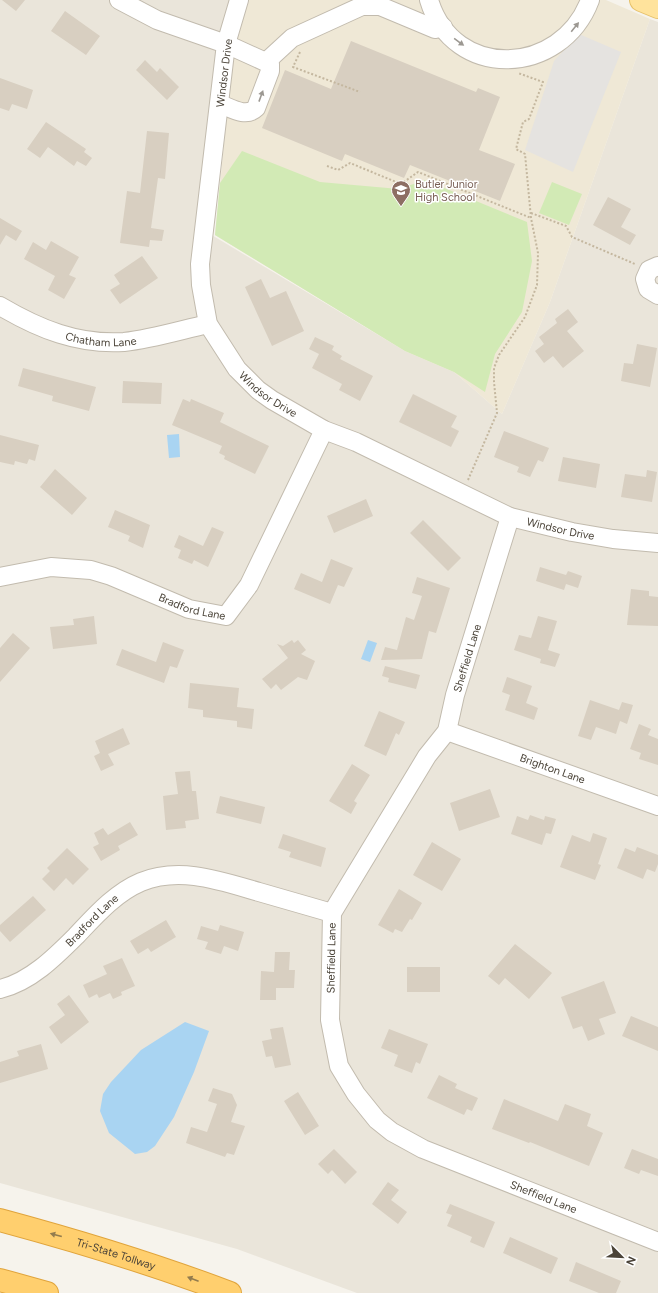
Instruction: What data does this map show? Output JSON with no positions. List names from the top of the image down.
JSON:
{
  "streets": {
    "highway": ["Tri-State Tollway"],
    "street": [
      "Windsor Drive",
      "Chatham Lane",
      "Bradford Lane",
      "Sheffield Lane",
      "Brighton Lane"
    ]
  },
  "crossings": [
    ["Windsor Drive", "Chatham Lane"],
    ["Windsor Drive", "Bradford Lane"],
    ["Windsor Drive", "Sheffield Lane"],
    ["Bradford Lane", "Sheffield Lane"],
    ["Sheffield Lane", "Brighton Lane"]
  ],
  "one_way": ["Tri-State Tollway"],
  "places": {
    "school or university": ["Butler Junior High School"]
  },
  "north": "bottom right"
}
